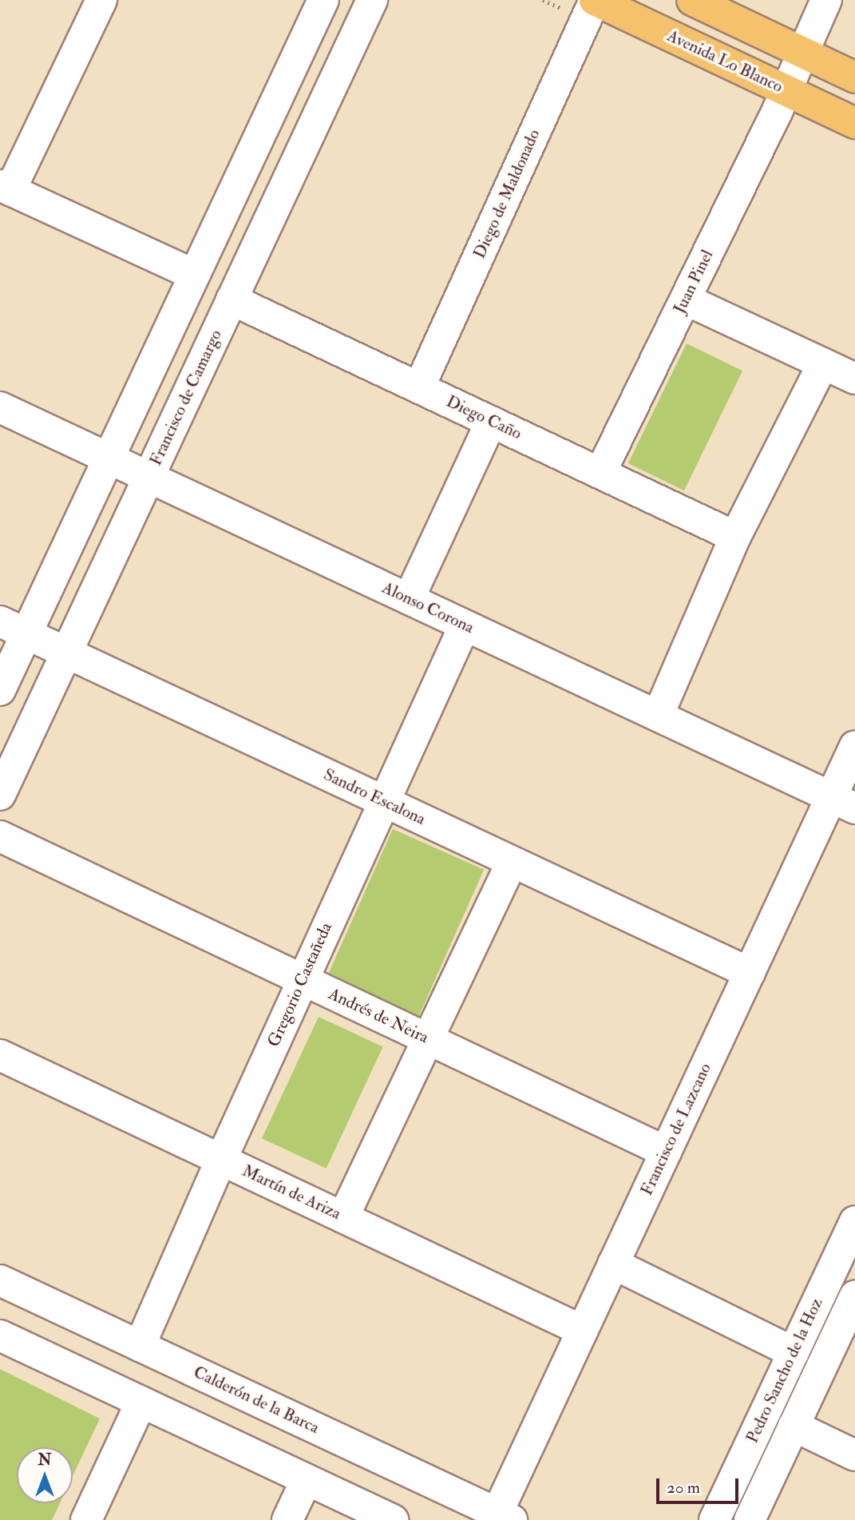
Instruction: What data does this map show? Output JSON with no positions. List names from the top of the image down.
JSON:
{
  "streets": {
    "main road": ["Avenida Lo Blanco"],
    "street": [
      "Diego de Maldonado",
      "Juan Pinel",
      "Francisco de Camargo",
      "Diego Caño",
      "Alonso Corona",
      "Sandro Escalona",
      "Gregorio Castañeda",
      "Andrés de Neira",
      "Francisco de Lazcano",
      "Martín de Ariza",
      "Pedro Sancho de la Hoz",
      "Calderón de la Barca"
    ]
  },
  "crossings": [
    ["Avenida Lo Blanco", "Diego de Maldonado"],
    ["Avenida Lo Blanco", "Juan Pinel"],
    ["Diego de Maldonado", "Diego Caño"],
    ["Juan Pinel", "Diego Caño"],
    ["Francisco de Camargo", "Diego Caño"],
    ["Francisco de Camargo", "Alonso Corona"],
    ["Francisco de Camargo", "Sandro Escalona"],
    ["Alonso Corona", "Gregorio Castañeda"],
    ["Alonso Corona", "Francisco de Lazcano"],
    ["Sandro Escalona", "Gregorio Castañeda"],
    ["Sandro Escalona", "Francisco de Lazcano"],
    ["Gregorio Castañeda", "Andrés de Neira"],
    ["Gregorio Castañeda", "Martín de Ariza"],
    ["Gregorio Castañeda", "Calderón de la Barca"],
    ["Andrés de Neira", "Francisco de Lazcano"],
    ["Francisco de Lazcano", "Martín de Ariza"],
    ["Francisco de Lazcano", "Calderón de la Barca"]
  ],
  "scale_bar": "20 m",
  "north": "top"
}
